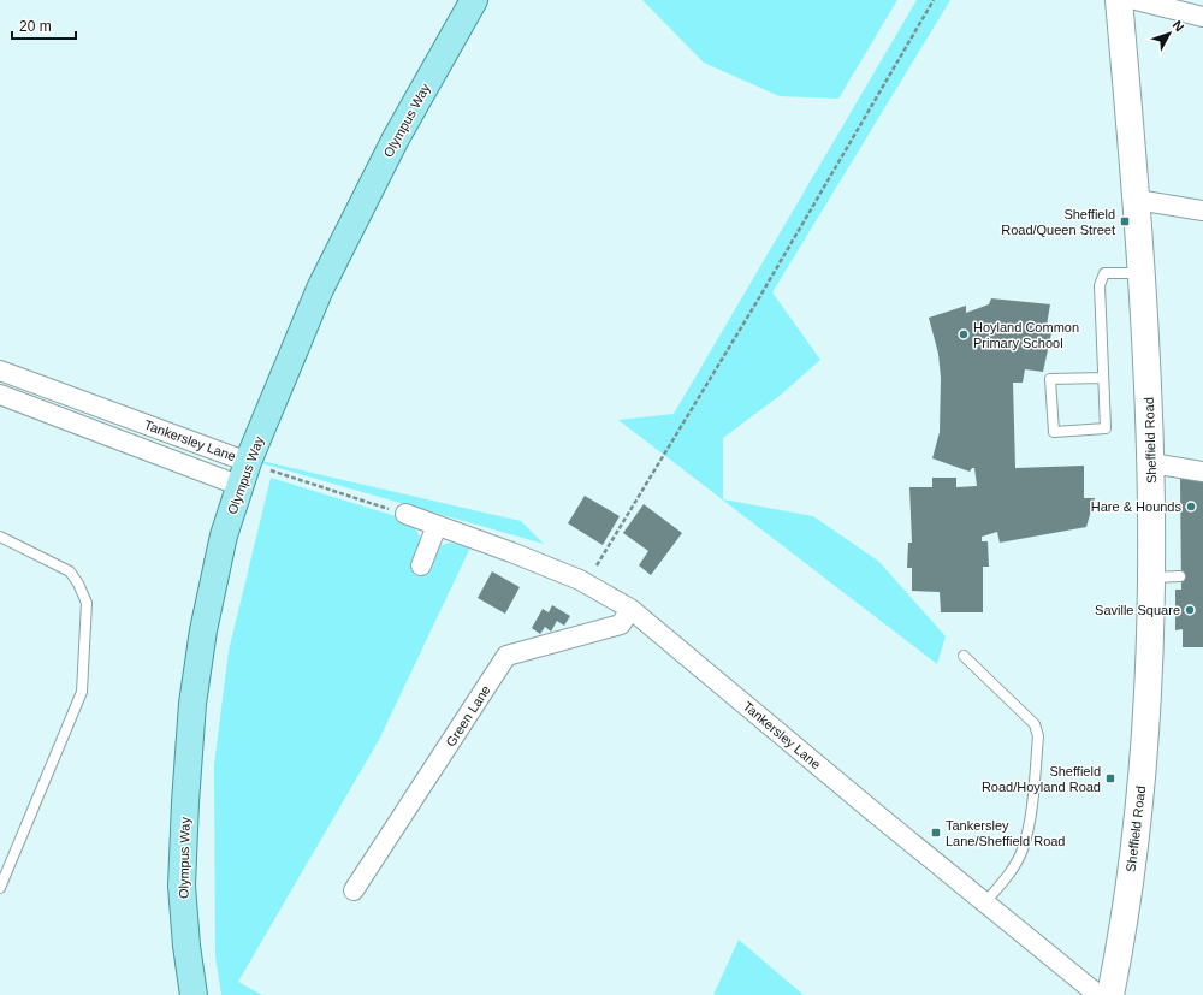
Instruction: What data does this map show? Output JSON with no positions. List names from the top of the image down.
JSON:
{
  "streets": {
    "main road": ["Olympus Way", "Sheffield Road"],
    "street": ["Tankersley Lane", "Green Lane"]
  },
  "crossings": [
    ["Olympus Way", "Tankersley Lane"],
    ["Tankersley Lane", "Green Lane"]
  ],
  "places": {
    "transit": ["Sheffield Road/Queen Street", "Sheffield Road/Hoyland Road", "Tankersley Lane/Sheffield Road"],
    "other": ["Hoyland Common Primary School", "Hare & Hounds", "Saville Square"]
  },
  "scale_bar": "20 m",
  "north": "top right"
}
